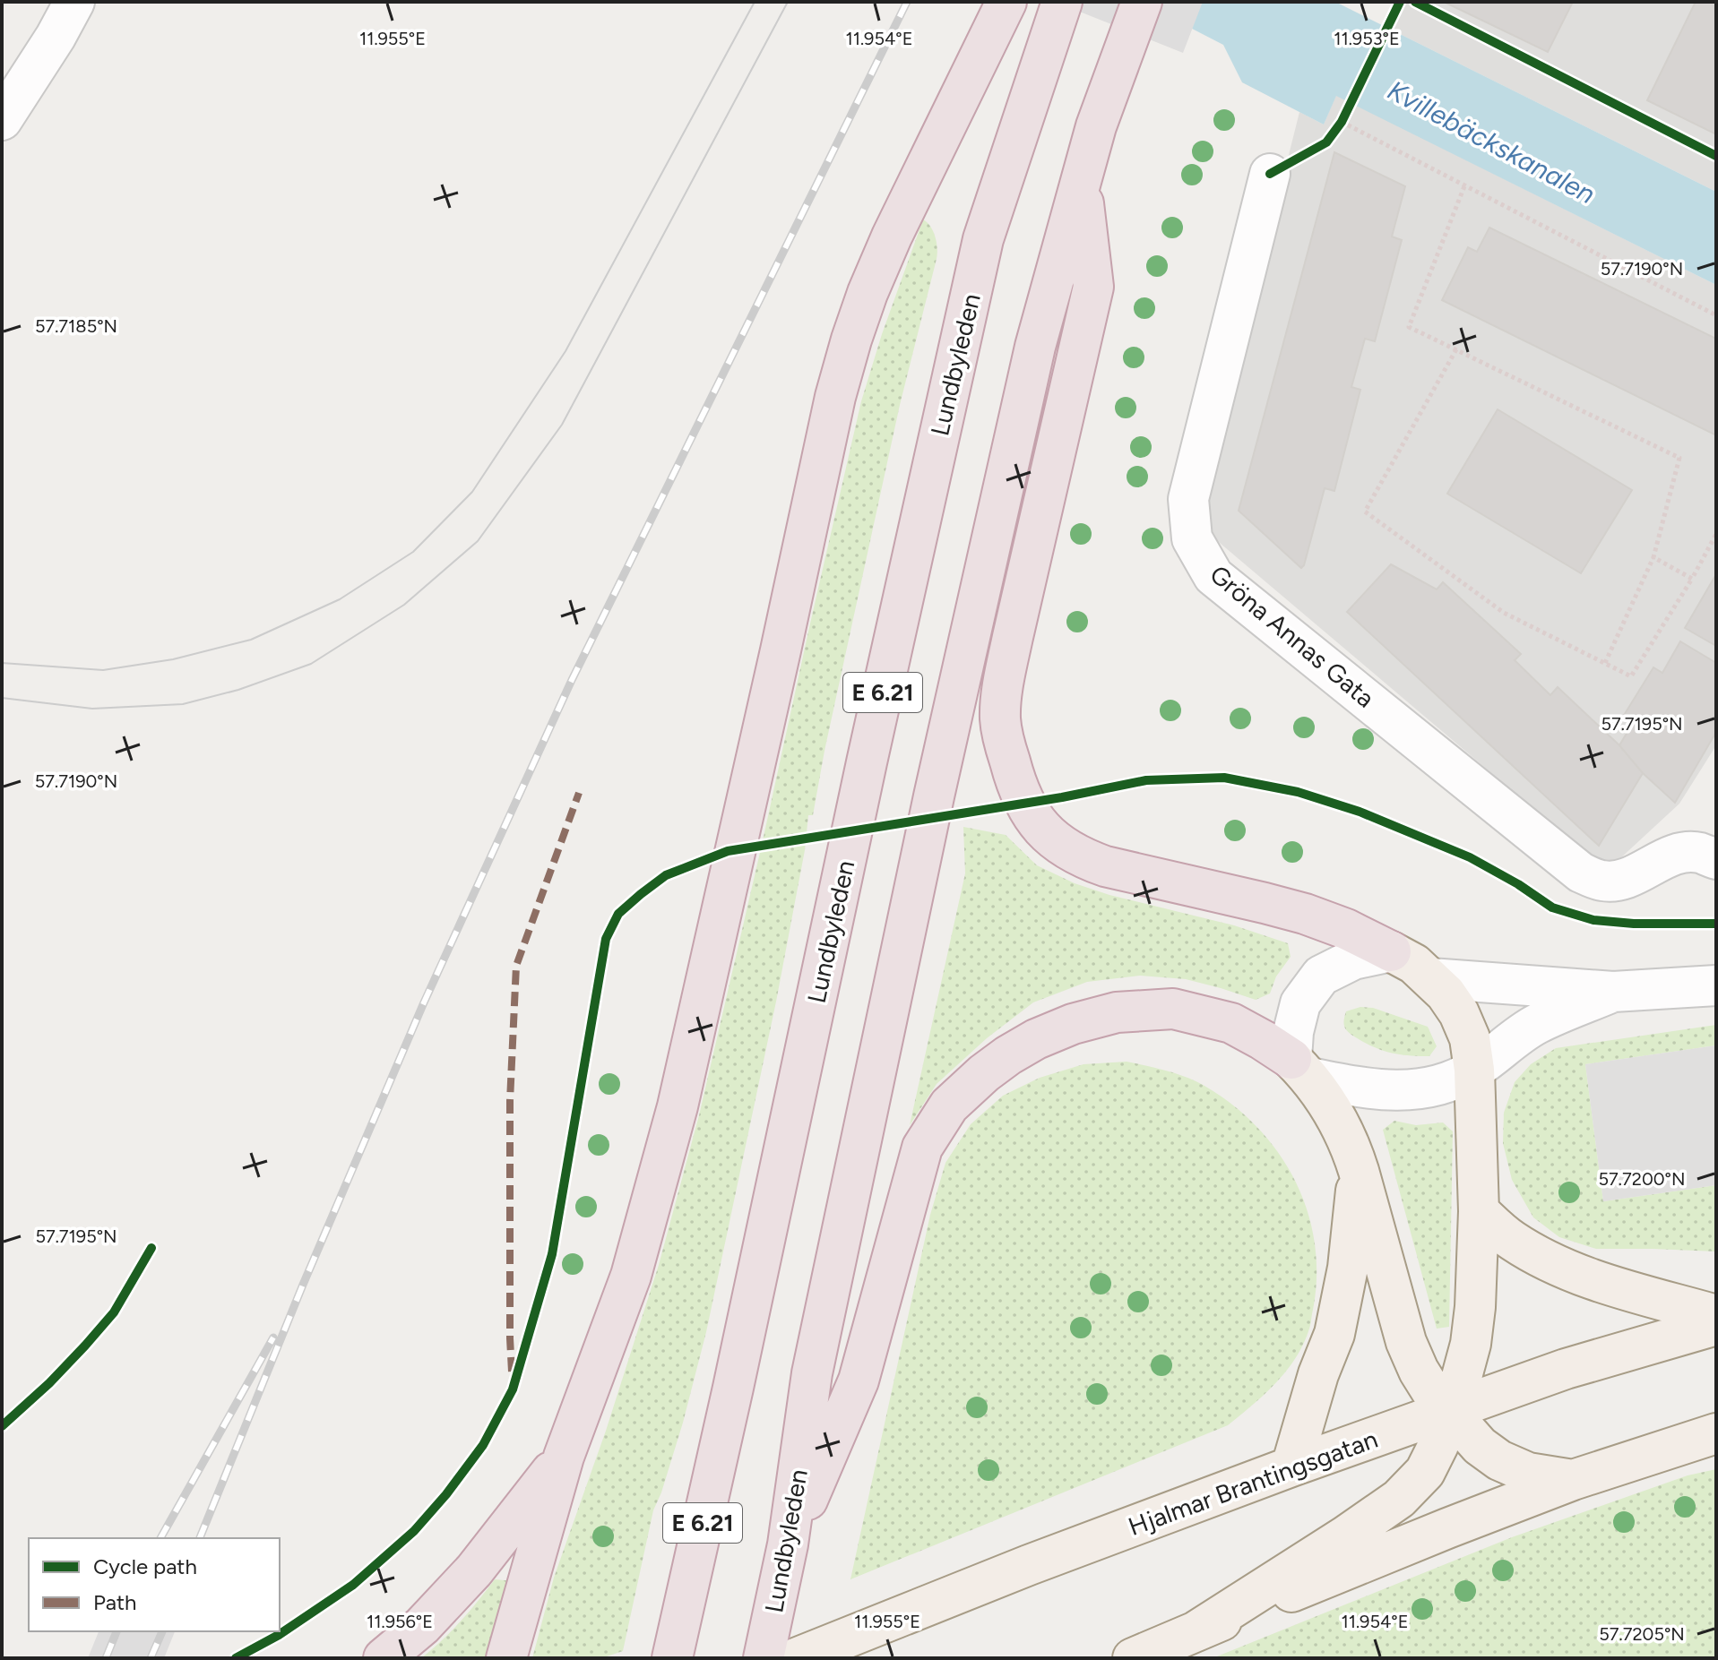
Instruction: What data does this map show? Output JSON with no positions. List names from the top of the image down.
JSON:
{
  "streets": {
    "highway": ["Lundbyleden", "E 6.21"],
    "main road": ["Hjalmar Brantingsgatan"],
    "street": ["Gröna Annas Gata"]
  },
  "water": ["Kvillebäckskanalen"],
  "legend": ["Cycle path", "Path"],
  "coordinates": [
    "11.955°E",
    "11.954°E",
    "11.953°E",
    "57.7190°N",
    "57.7185°N",
    "57.7195°N",
    "57.7200°N",
    "11.956°E",
    "57.7205°N"
  ]
}
